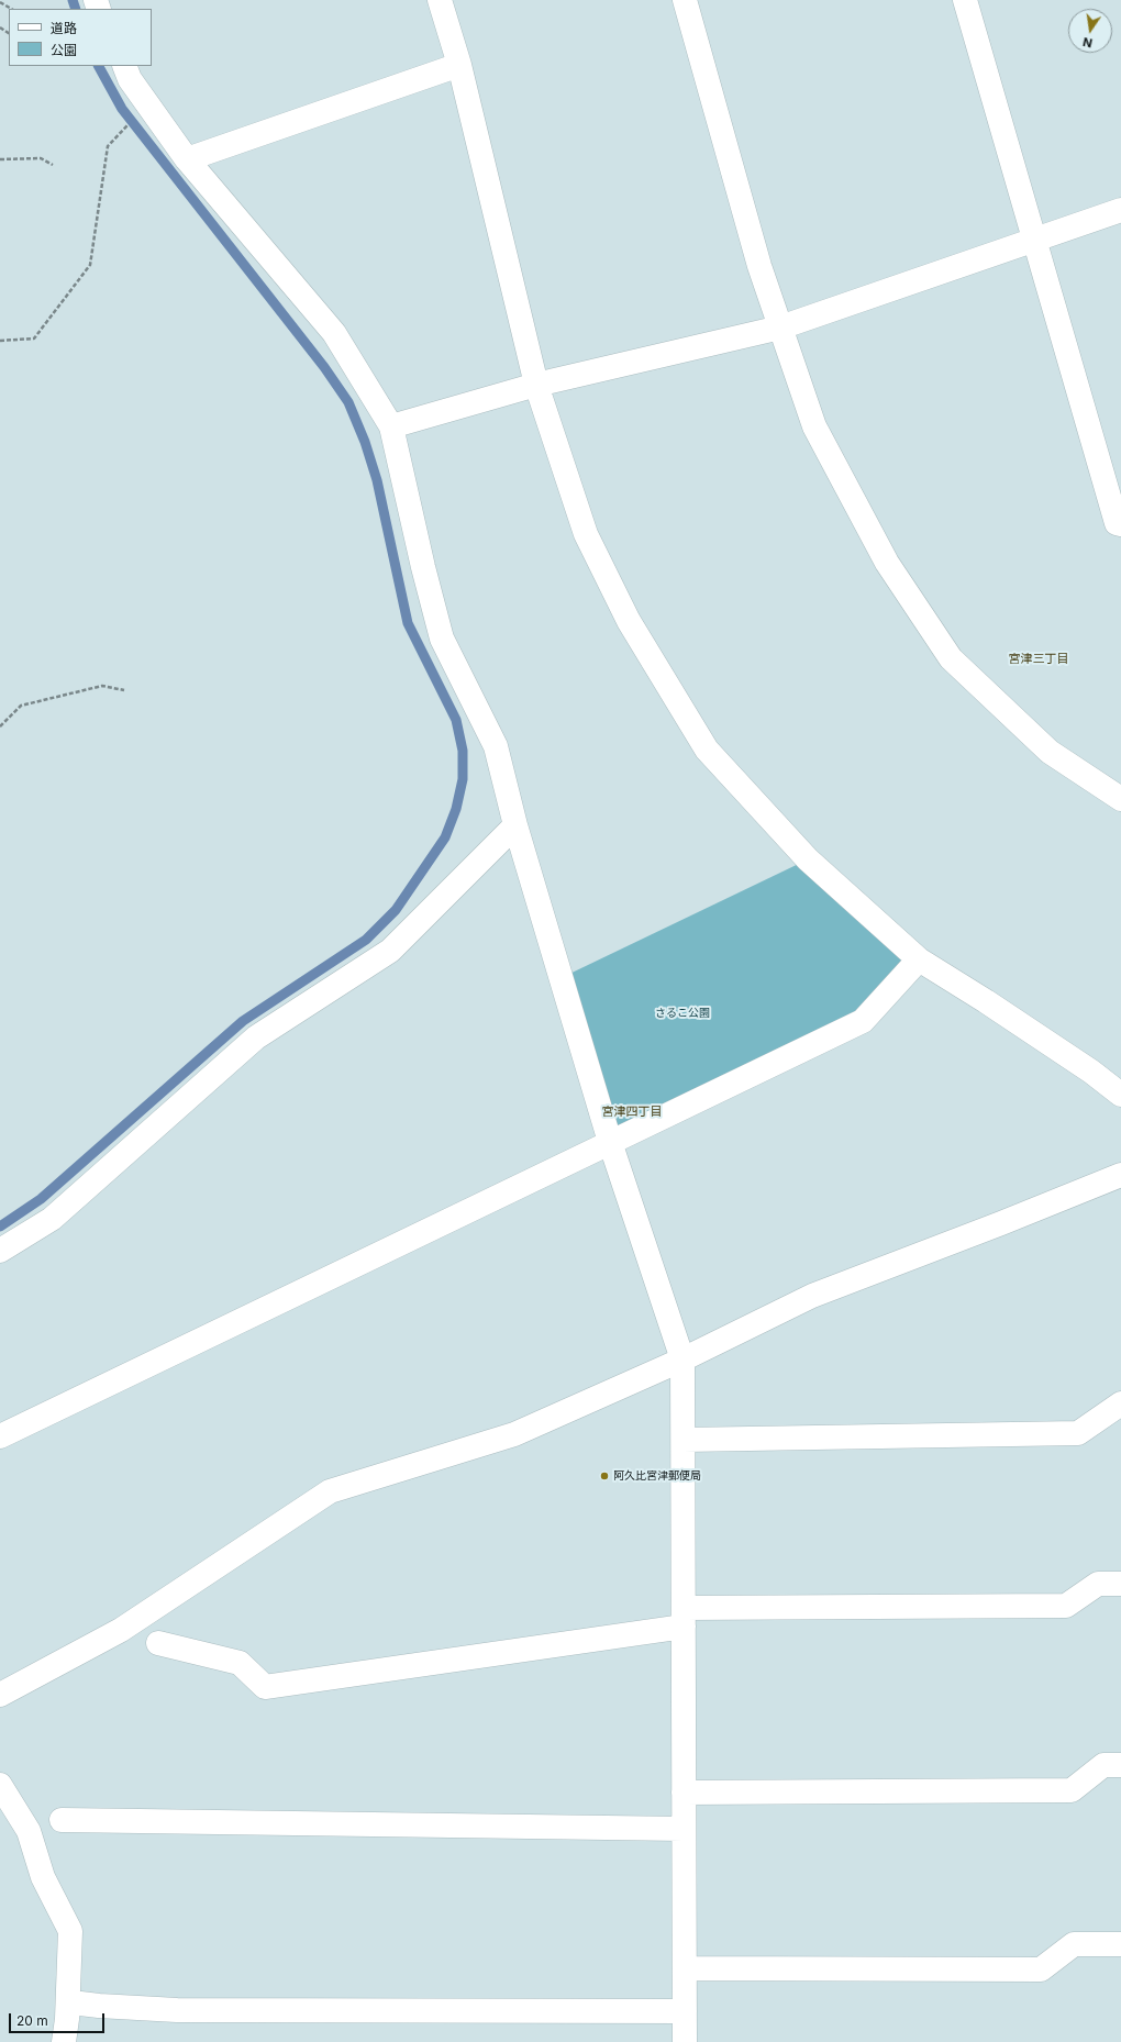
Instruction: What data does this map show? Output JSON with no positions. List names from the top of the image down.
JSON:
{
  "districts": ["宮津三丁目", "宮津四丁目"],
  "parks": ["さるこ公園"],
  "places": ["阿久比宮津郵便局"],
  "legend": ["道路", "公園"],
  "scale_bar": "20 m",
  "north": "bottom"
}
